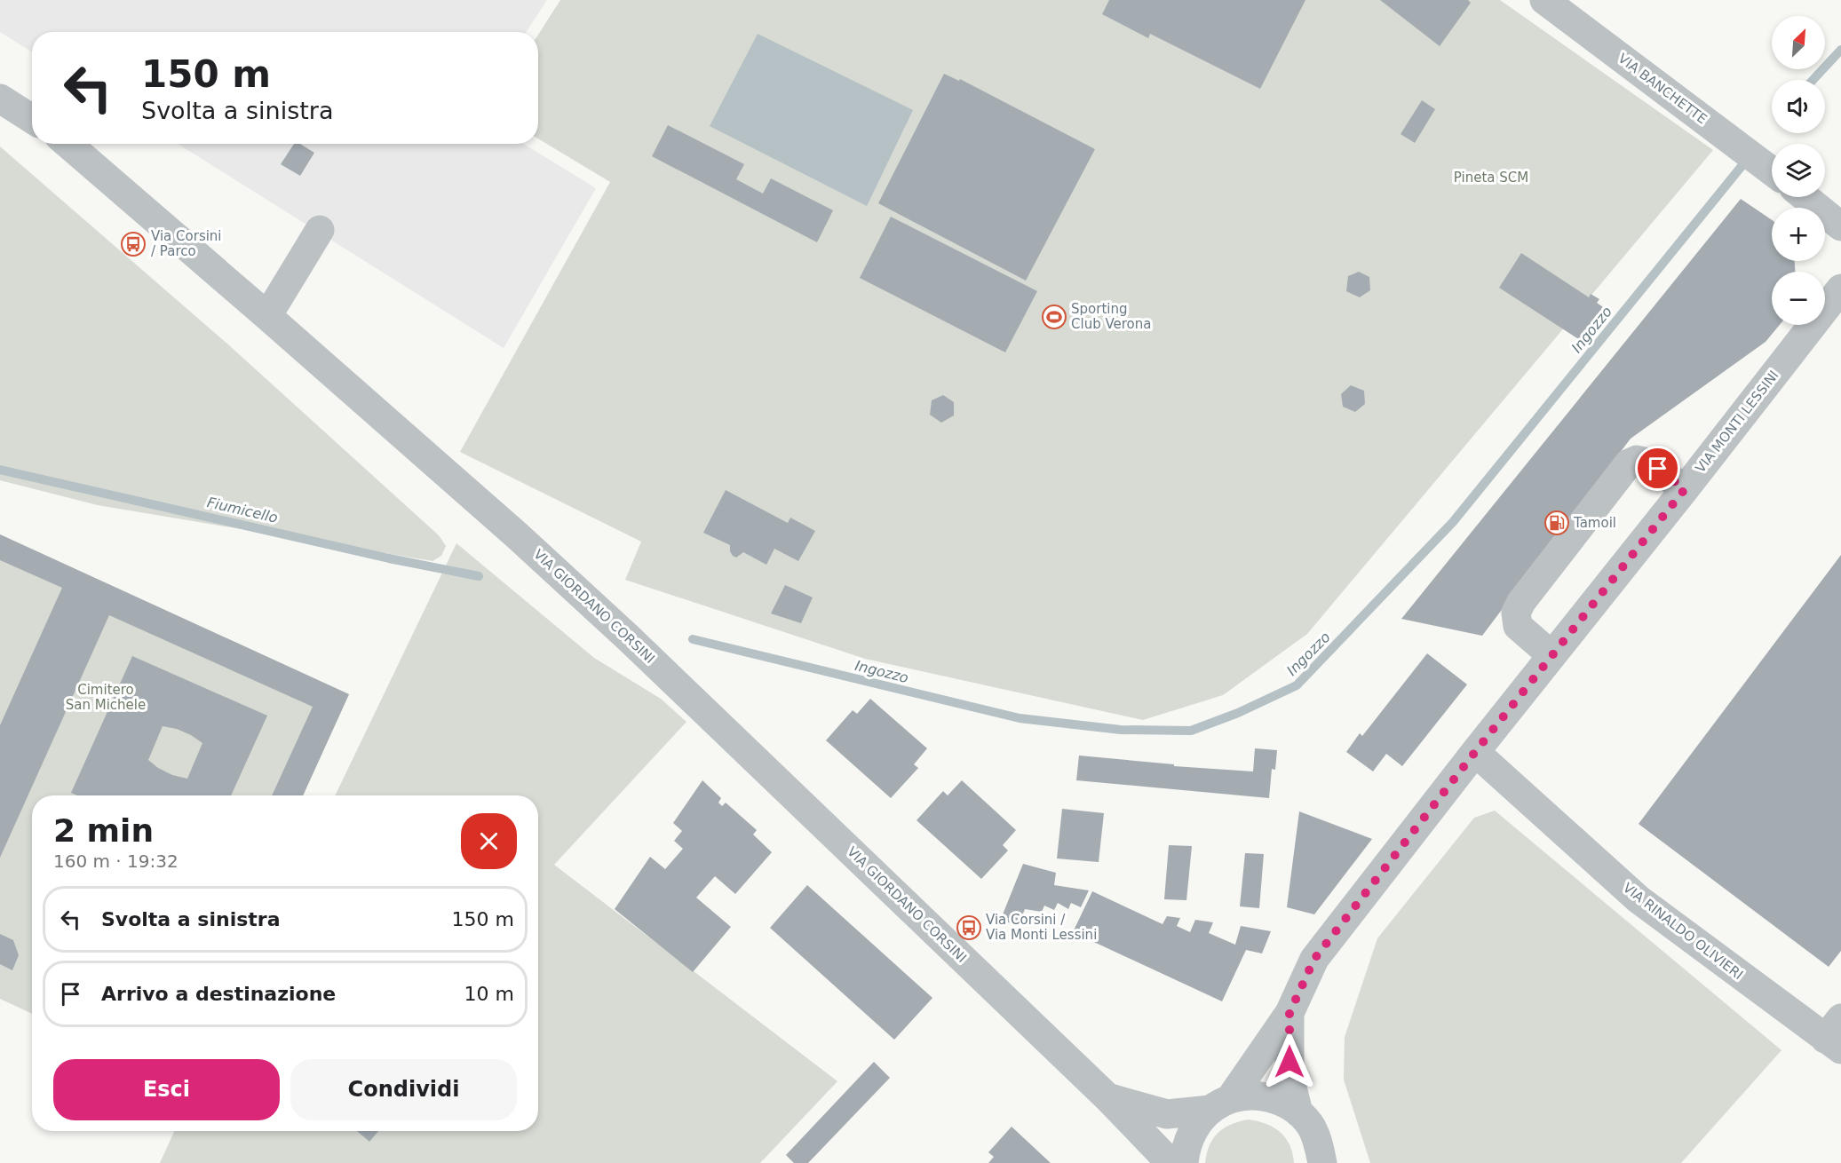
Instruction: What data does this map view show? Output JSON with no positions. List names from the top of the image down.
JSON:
{
  "streets": {
    "street": [
      "VIA BANCHETTE",
      "VIA MONTI LESSINI",
      "VIA GIORDANO CORSINI",
      "VIA RINALDO OLIVIERI"
    ]
  },
  "crossings": [
    ["VIA MONTI LESSINI", "VIA GIORDANO CORSINI"],
    ["VIA MONTI LESSINI", "VIA RINALDO OLIVIERI"]
  ],
  "water": ["Ingozzo", "Fiumicello"],
  "parks": ["Pineta SCM", "Cimitero San Michele"],
  "places": {
    "bus stop": ["Via Corsini / Parco", "Via Corsini / Via Monti Lessini"],
    "sports": ["Sporting Club Verona"],
    "fuel station": ["Tamoil"]
  },
  "north": "top right",
  "page": {
    "map_buttons": ["+", "−"],
    "turn": ["150 m", "Svolta a sinistra"],
    "heading": ["2 min", "160 m · 19:32"],
    "list": [
      {
        "name": "Svolta a sinistra",
        "value": "150 m"
      },
      {
        "name": "Arrivo a destinazione",
        "value": "10 m"
      }
    ],
    "buttons": ["Esci", "Condividi"]
  }
}
